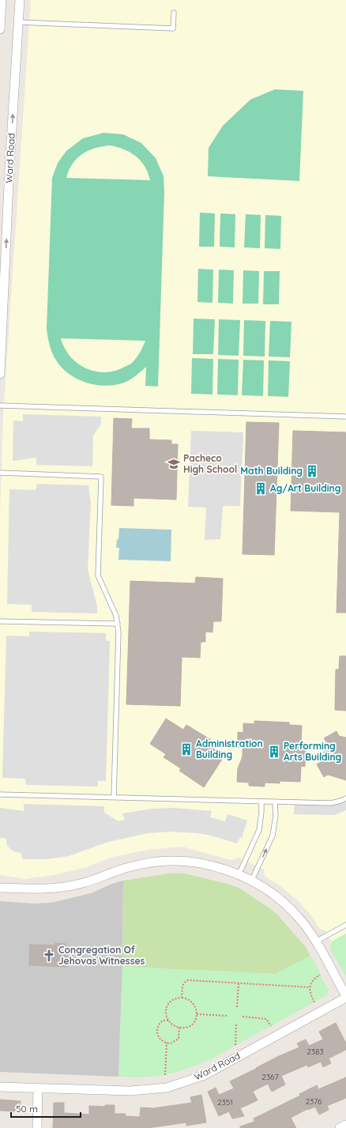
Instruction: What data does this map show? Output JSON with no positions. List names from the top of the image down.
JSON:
{
  "streets": {
    "street": ["Ward Road"]
  },
  "one_way": ["Ward Road"],
  "places": {
    "school or university": ["Pacheco High School"],
    "building": [
      "Math Building",
      "Ag/Art Building",
      "Administration Building",
      "Performing Arts Building"
    ],
    "church": ["Congregation Of Jehovas Witnesses"]
  },
  "house_numbers": [
    "2383",
    "2367",
    "2376",
    "2351"
  ],
  "scale_bar": "50 m"
}
